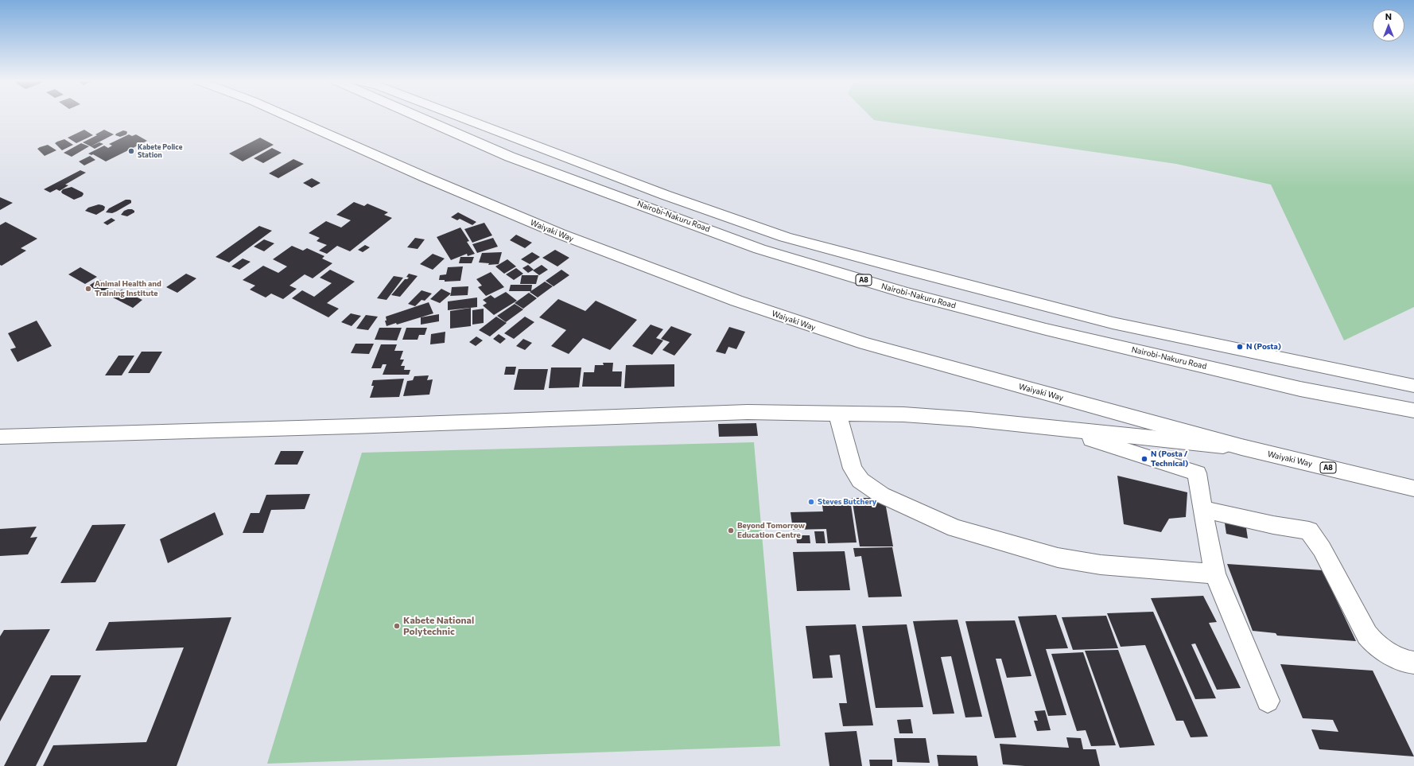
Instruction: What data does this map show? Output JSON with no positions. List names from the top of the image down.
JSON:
{
  "streets": {
    "main road": ["Nairobi-Nakuru Road", "Waiyaki Way", "A8"]
  },
  "places": [
    "Kabete Police Station",
    "Animal Health and Training Institute",
    "N (Posta)",
    "N (Posta / Technical)",
    "Steves Butchery",
    "Beyond Tomorrow Education Centre",
    "Kabete National Polytechnic"
  ],
  "north": "top"
}
